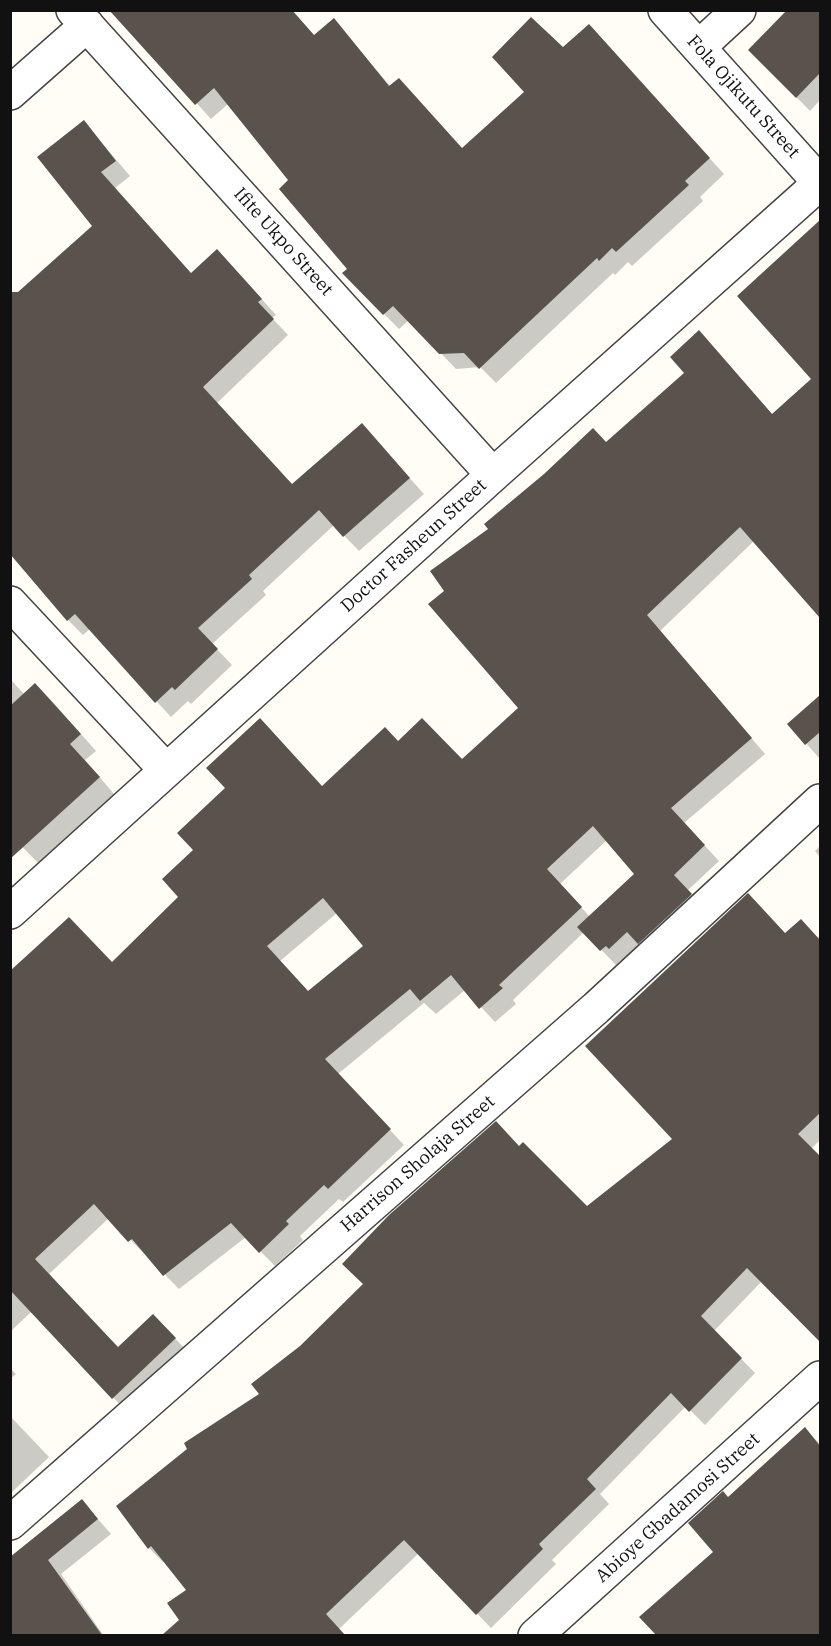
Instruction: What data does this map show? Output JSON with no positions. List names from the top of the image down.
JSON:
{
  "streets": {
    "street": [
      "Fola Ojikutu Street",
      "Ifite Ukpo Street",
      "Doctor Fasheun Street",
      "Harrison Sholaja Street",
      "Abioye Gbadamosi Street"
    ]
  },
  "crossings": [
    ["Fola Ojikutu Street", "Doctor Fasheun Street"],
    ["Ifite Ukpo Street", "Doctor Fasheun Street"]
  ]
}
